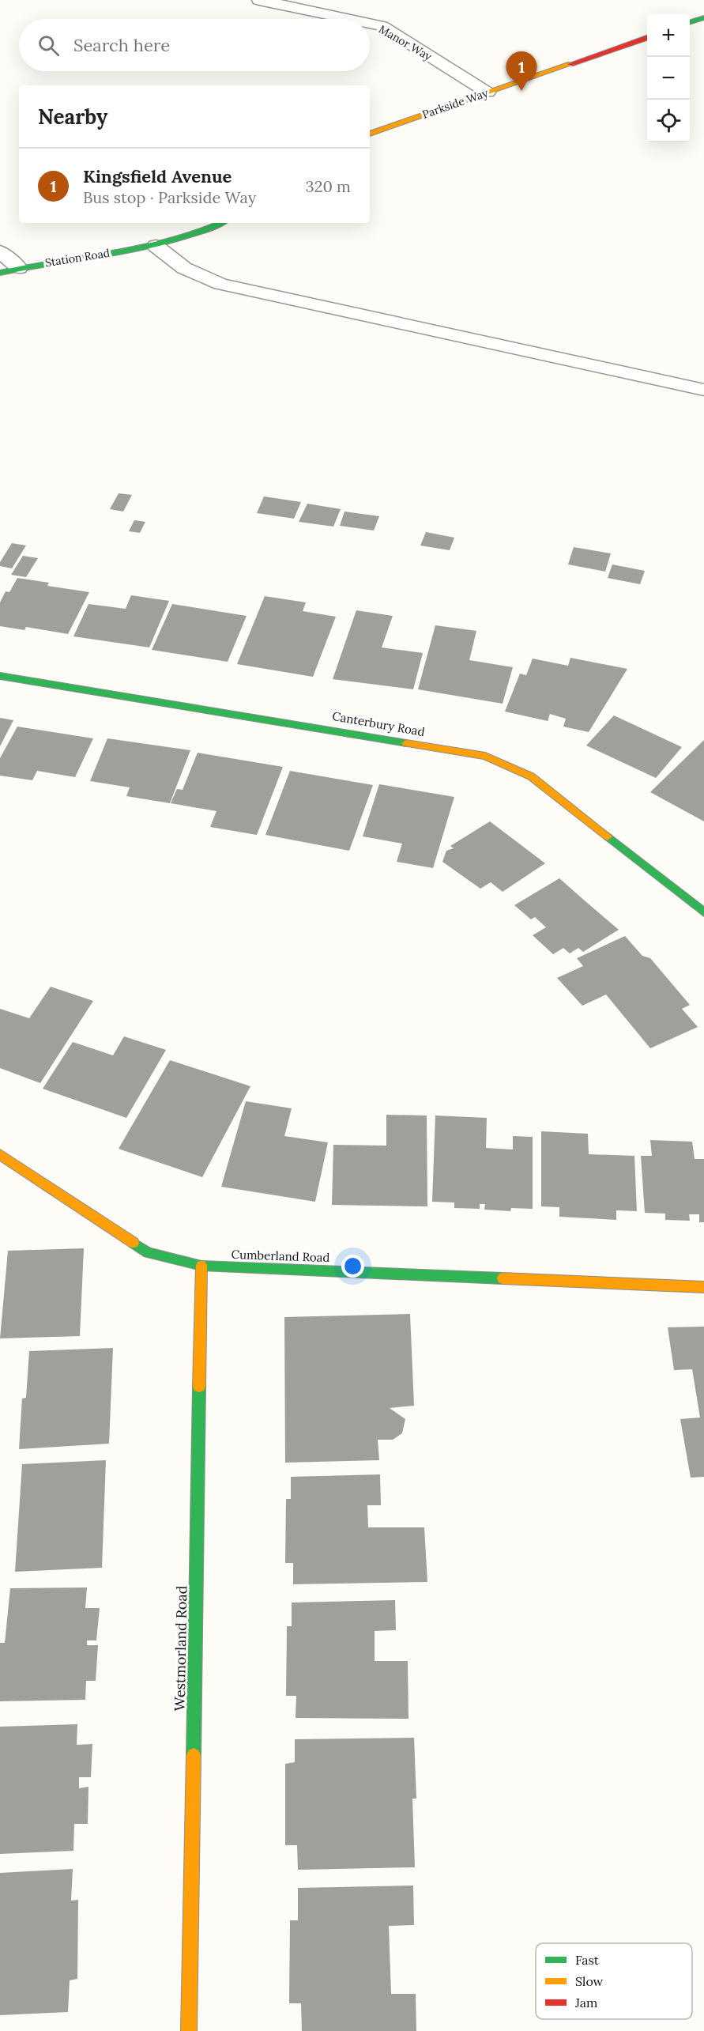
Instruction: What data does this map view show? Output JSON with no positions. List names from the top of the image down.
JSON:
{
  "streets": {
    "street": [
      "Manor Way",
      "Parkside Way",
      "Station Road",
      "Canterbury Road",
      "Cumberland Road",
      "Westmorland Road"
    ]
  },
  "crossings": [
    ["Manor Way", "Parkside Way"],
    ["Cumberland Road", "Westmorland Road"]
  ],
  "legend": ["Fast", "Slow", "Jam"],
  "page": {
    "map_buttons": ["+", "−"],
    "search": "Search here",
    "pins": "1",
    "heading": "Nearby",
    "list": [
      {
        "mark": "1",
        "name": "Kingsfield Avenue",
        "note": "Bus stop · Parkside Way",
        "value": "320 m"
      }
    ]
  }
}
